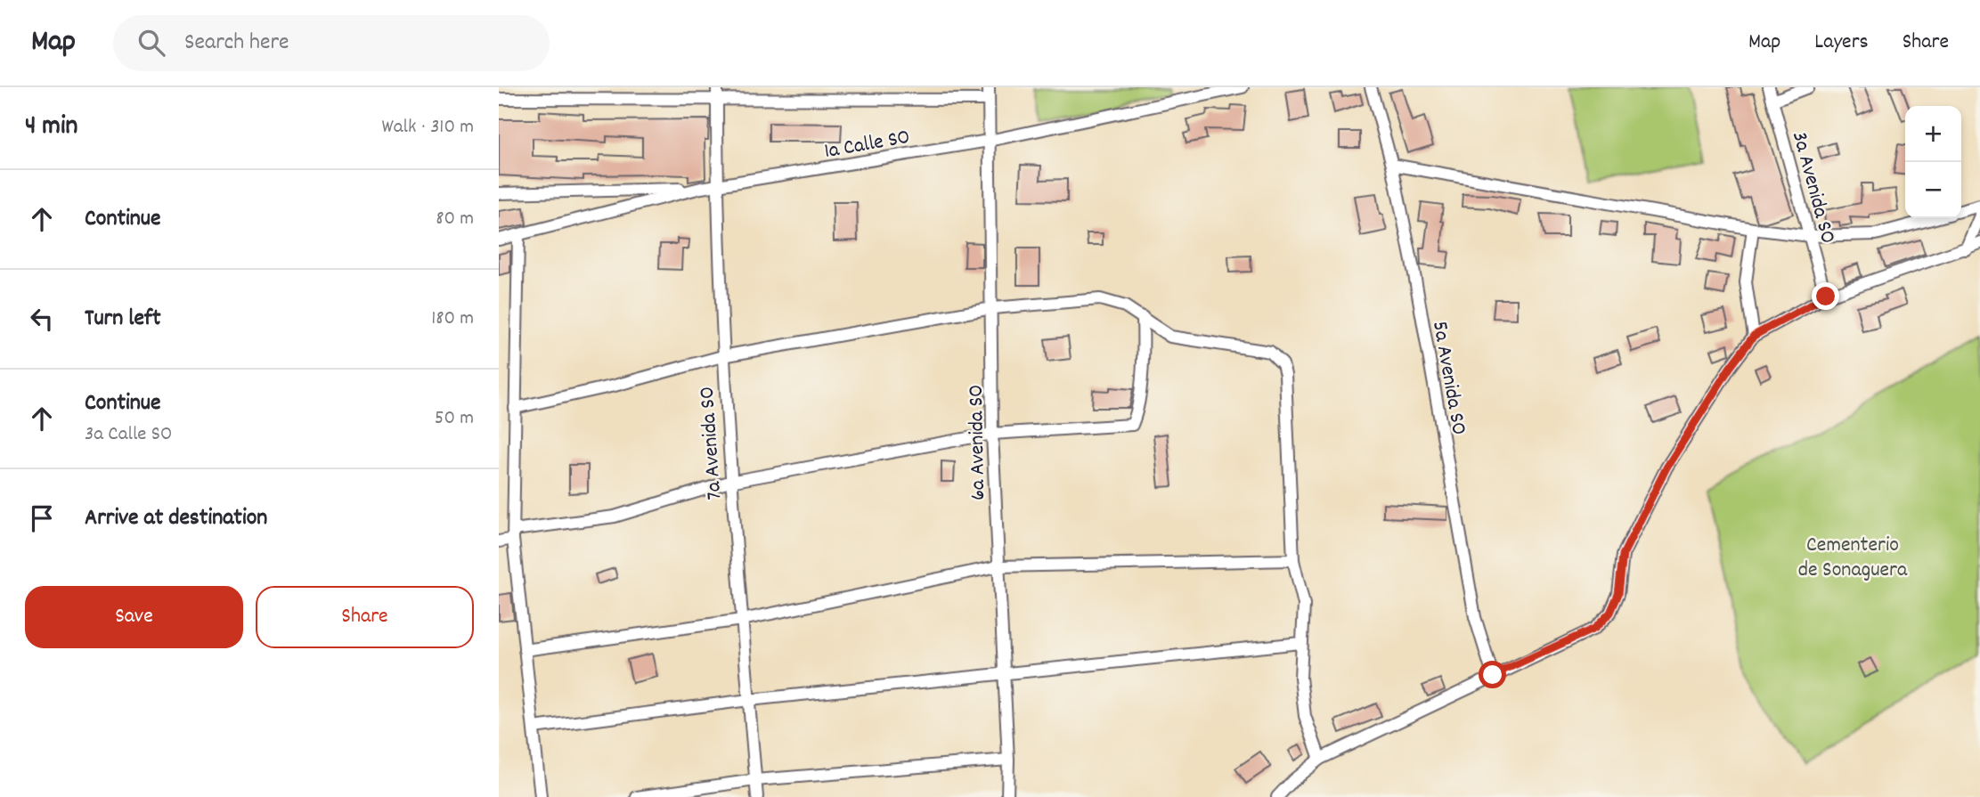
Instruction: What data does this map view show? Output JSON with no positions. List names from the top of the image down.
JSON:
{
  "streets": {
    "street": [
      "1a Calle SO",
      "3a Avenida SO",
      "5a Avenida SO",
      "6a Avenida SO",
      "7a Avenida SO"
    ]
  },
  "crossings": [
    ["1a Calle SO", "6a Avenida SO"],
    ["1a Calle SO", "7a Avenida SO"]
  ],
  "parks": ["Cementerio de Sonaguera"],
  "page": {
    "header": "Map",
    "search": "Search here",
    "nav": ["Map", "Layers", "Share"],
    "heading": ["4 min", "Walk · 310 m"],
    "map_buttons": ["+", "−"],
    "list": [
      ["Continue", "80 m"],
      ["Turn left", "180 m"],
      ["Continue", "3a Calle SO", "50 m"],
      "Arrive at destination"
    ],
    "buttons": ["Save", "Share"]
  }
}
